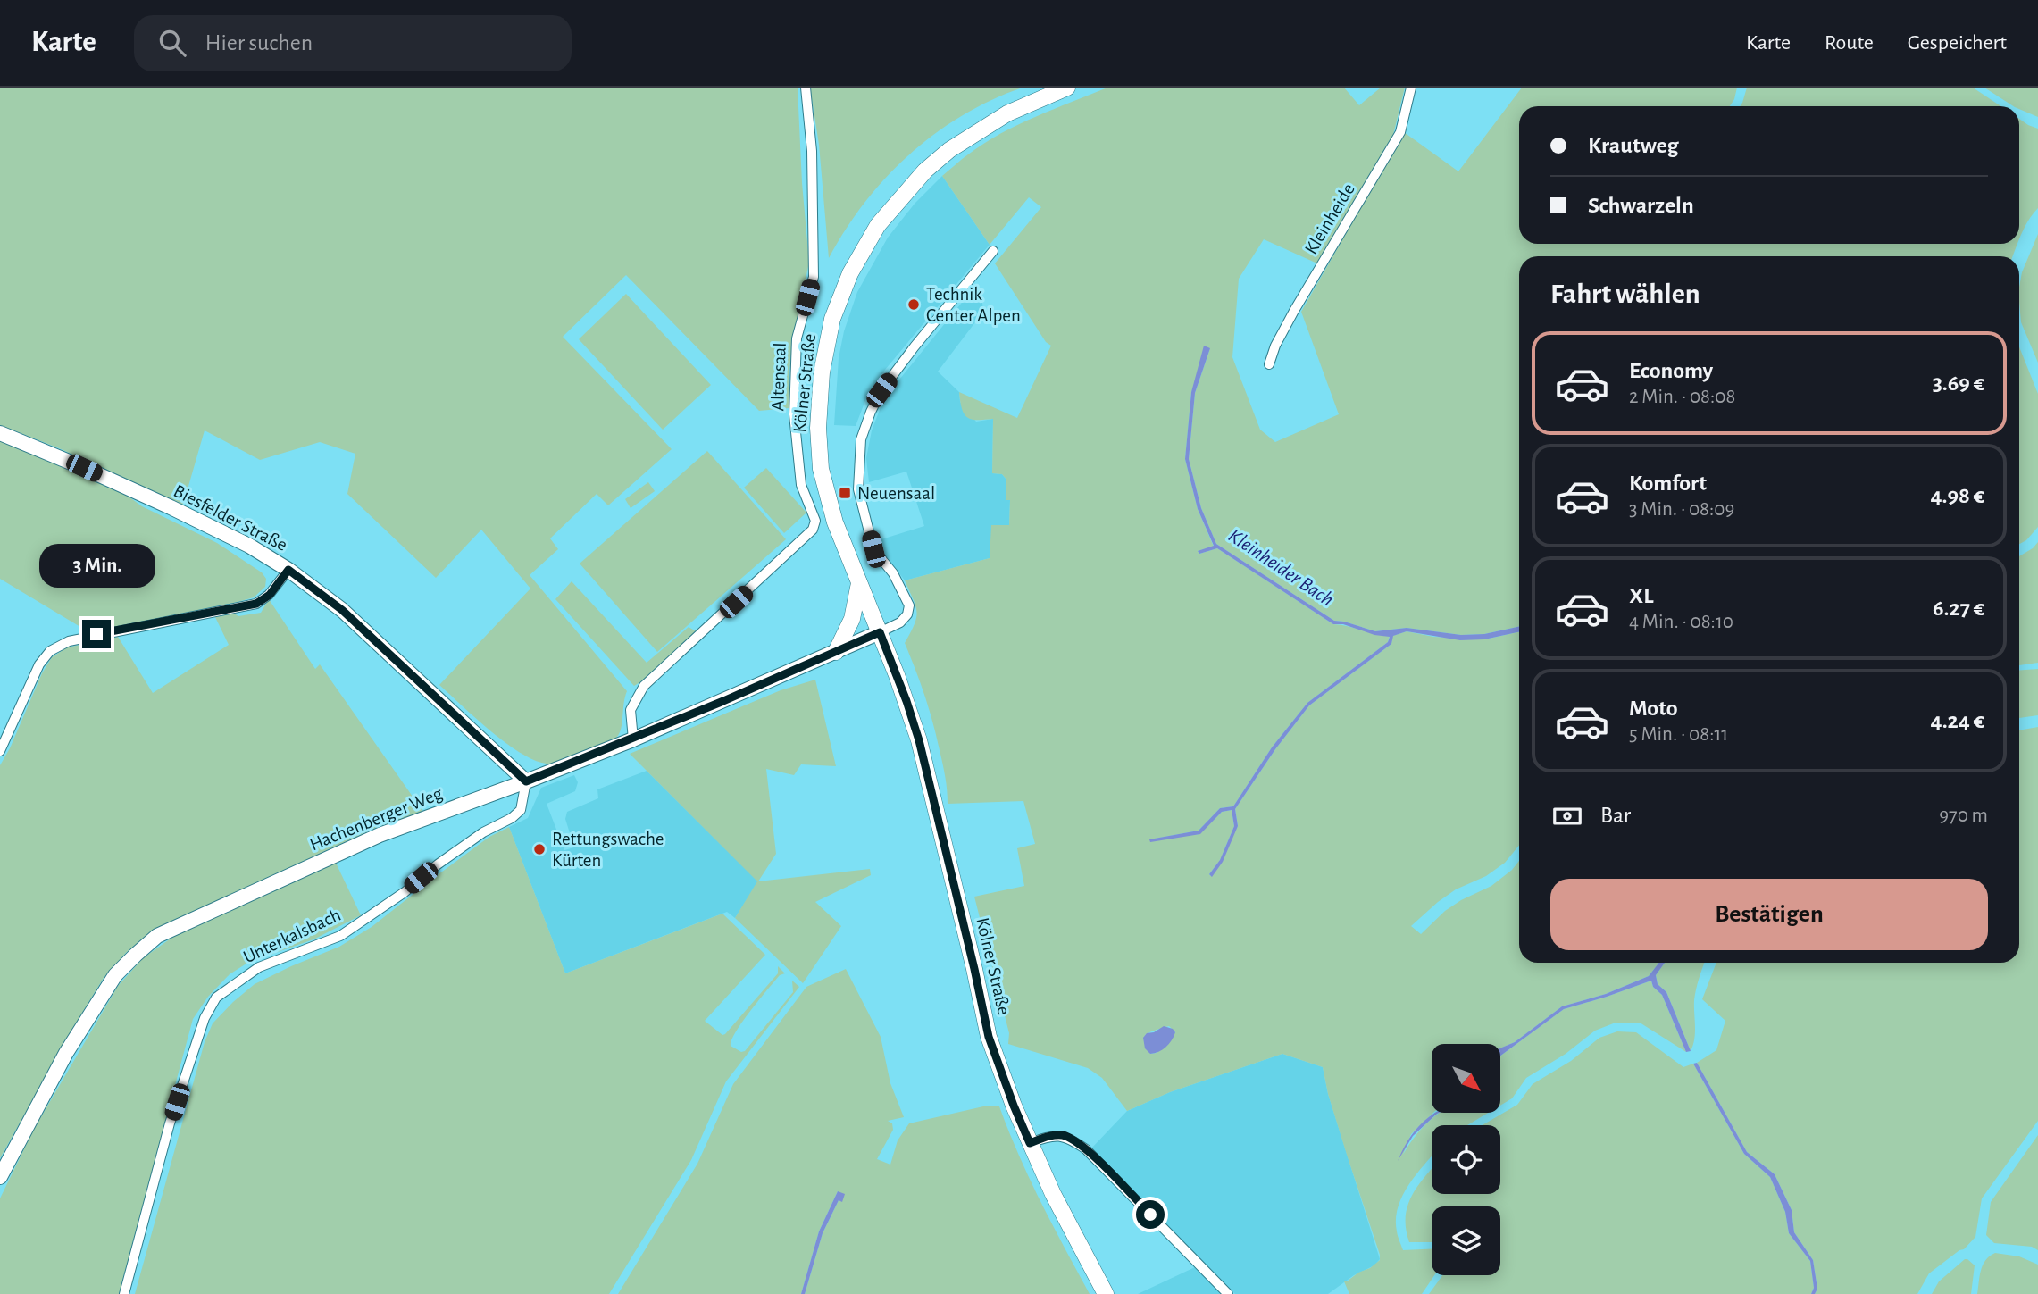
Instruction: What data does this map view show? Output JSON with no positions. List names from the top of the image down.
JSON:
{
  "streets": {
    "main road": ["Kölner Straße"],
    "street": [
      "Kleinheide",
      "Altensaal",
      "Biesfelder Straße",
      "Hachenberger Weg",
      "Unterkalsbach"
    ]
  },
  "crossings": [
    ["Altensaal", "Hachenberger Weg"],
    ["Kölner Straße", "Hachenberger Weg"],
    ["Biesfelder Straße", "Hachenberger Weg"],
    ["Biesfelder Straße", "Unterkalsbach"],
    ["Hachenberger Weg", "Unterkalsbach"]
  ],
  "water": ["Kleinheider Bach"],
  "places": {
    "other": ["Technik Center Alpen", "Rettungswache Kürten"],
    "transit": ["Neuensaal"]
  },
  "north": "bottom right",
  "page": {
    "header": "Karte",
    "search": "Hier suchen",
    "nav": ["Karte", "Route", "Gespeichert"],
    "banner": ["Krautweg", "Schwarzeln"],
    "heading": "Fahrt wählen",
    "list": [
      {
        "name": "Economy",
        "note": "2 Min. · 08:08",
        "value": "3.69 €"
      },
      {
        "name": "Komfort",
        "note": "3 Min. · 08:09",
        "value": "4.98 €"
      },
      {
        "name": "XL",
        "note": "4 Min. · 08:10",
        "value": "6.27 €"
      },
      {
        "name": "Moto",
        "note": "5 Min. · 08:11",
        "value": "4.24 €"
      }
    ],
    "bubble": "3 Min.",
    "pay": ["Bar", "970 m"],
    "buttons": "Bestätigen"
  }
}
